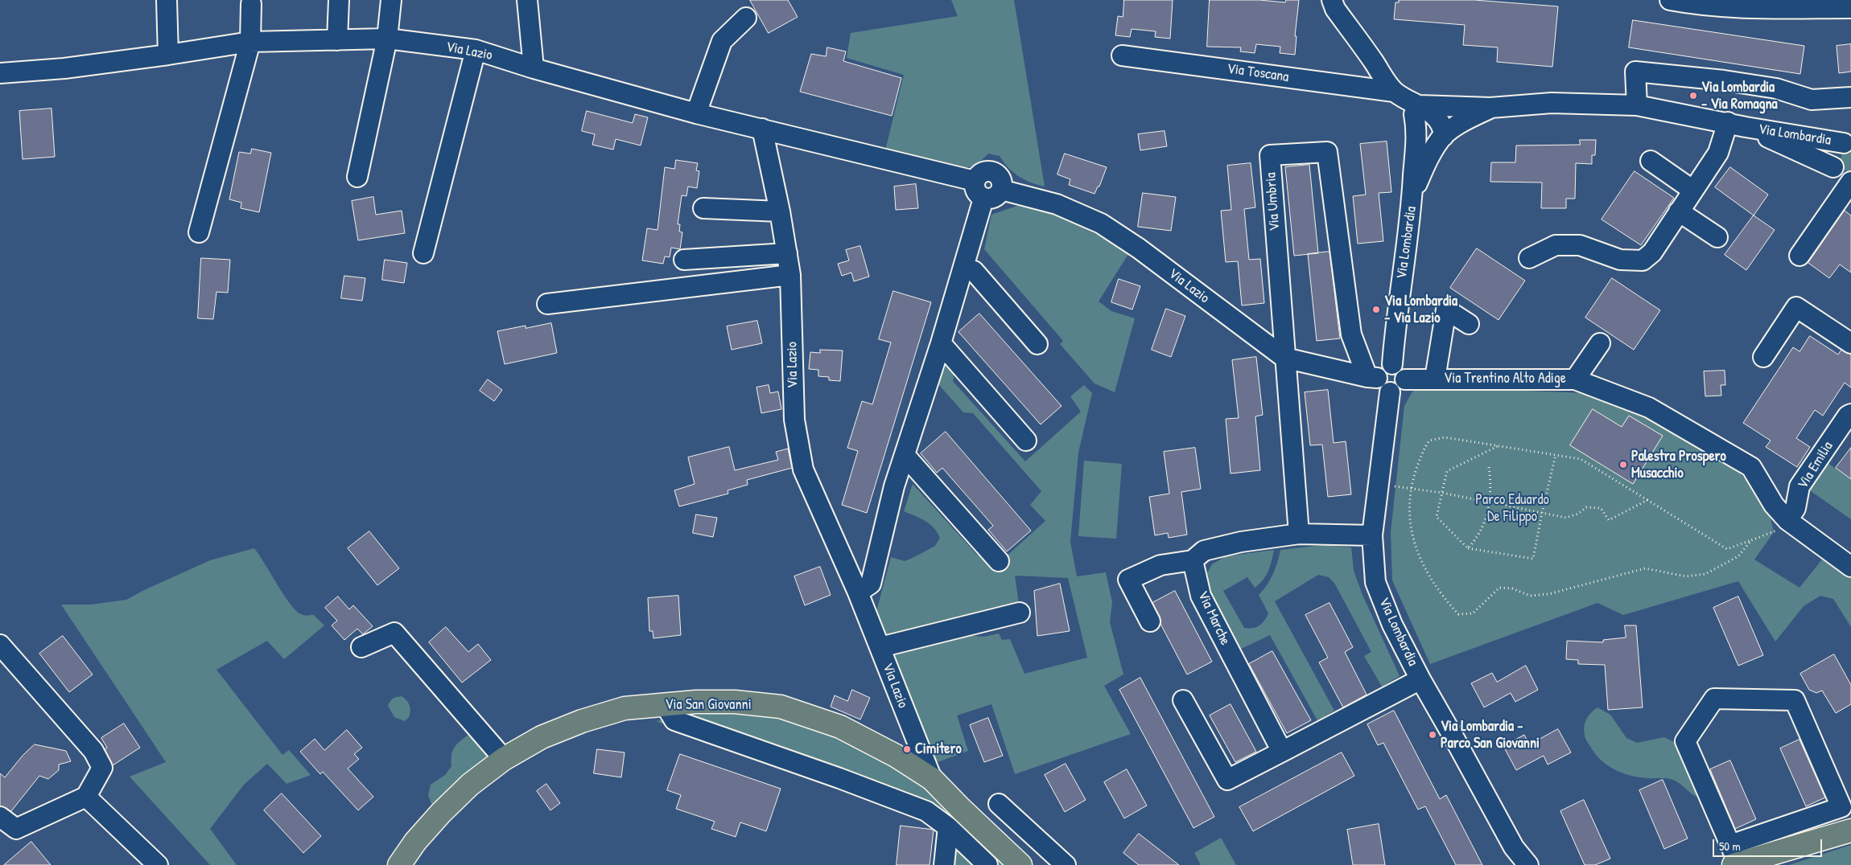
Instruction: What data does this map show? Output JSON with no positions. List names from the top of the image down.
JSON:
{
  "streets": {
    "main road": ["Via San Giovanni"],
    "street": [
      "Via Lazio",
      "Via Toscana",
      "Via Lombardia",
      "Via Umbria",
      "Via Trentino Alto Adige",
      "Via Emilia",
      "Via Marche"
    ]
  },
  "crossings": [
    ["Via Lazio", "Via Lombardia"],
    ["Via Lazio", "Via Umbria"],
    ["Via Lazio", "Via Trentino Alto Adige"],
    ["Via Lazio", "Via San Giovanni"],
    ["Via Toscana", "Via Lombardia"],
    ["Via Lombardia", "Via Umbria"],
    ["Via Lombardia", "Via Trentino Alto Adige"],
    ["Via Umbria", "Via Trentino Alto Adige"],
    ["Via Trentino Alto Adige", "Via Emilia"]
  ],
  "parks": ["Parco Eduardo De Filippo"],
  "places": [
    "Via Lombardia - Via Romagna",
    "Via Lombardia - Via Lazio",
    "Palestra Prospero Musacchio",
    "Via Lombardia - Parco San Giovanni",
    "Cimitero"
  ],
  "scale_bar": "50 m"
}
